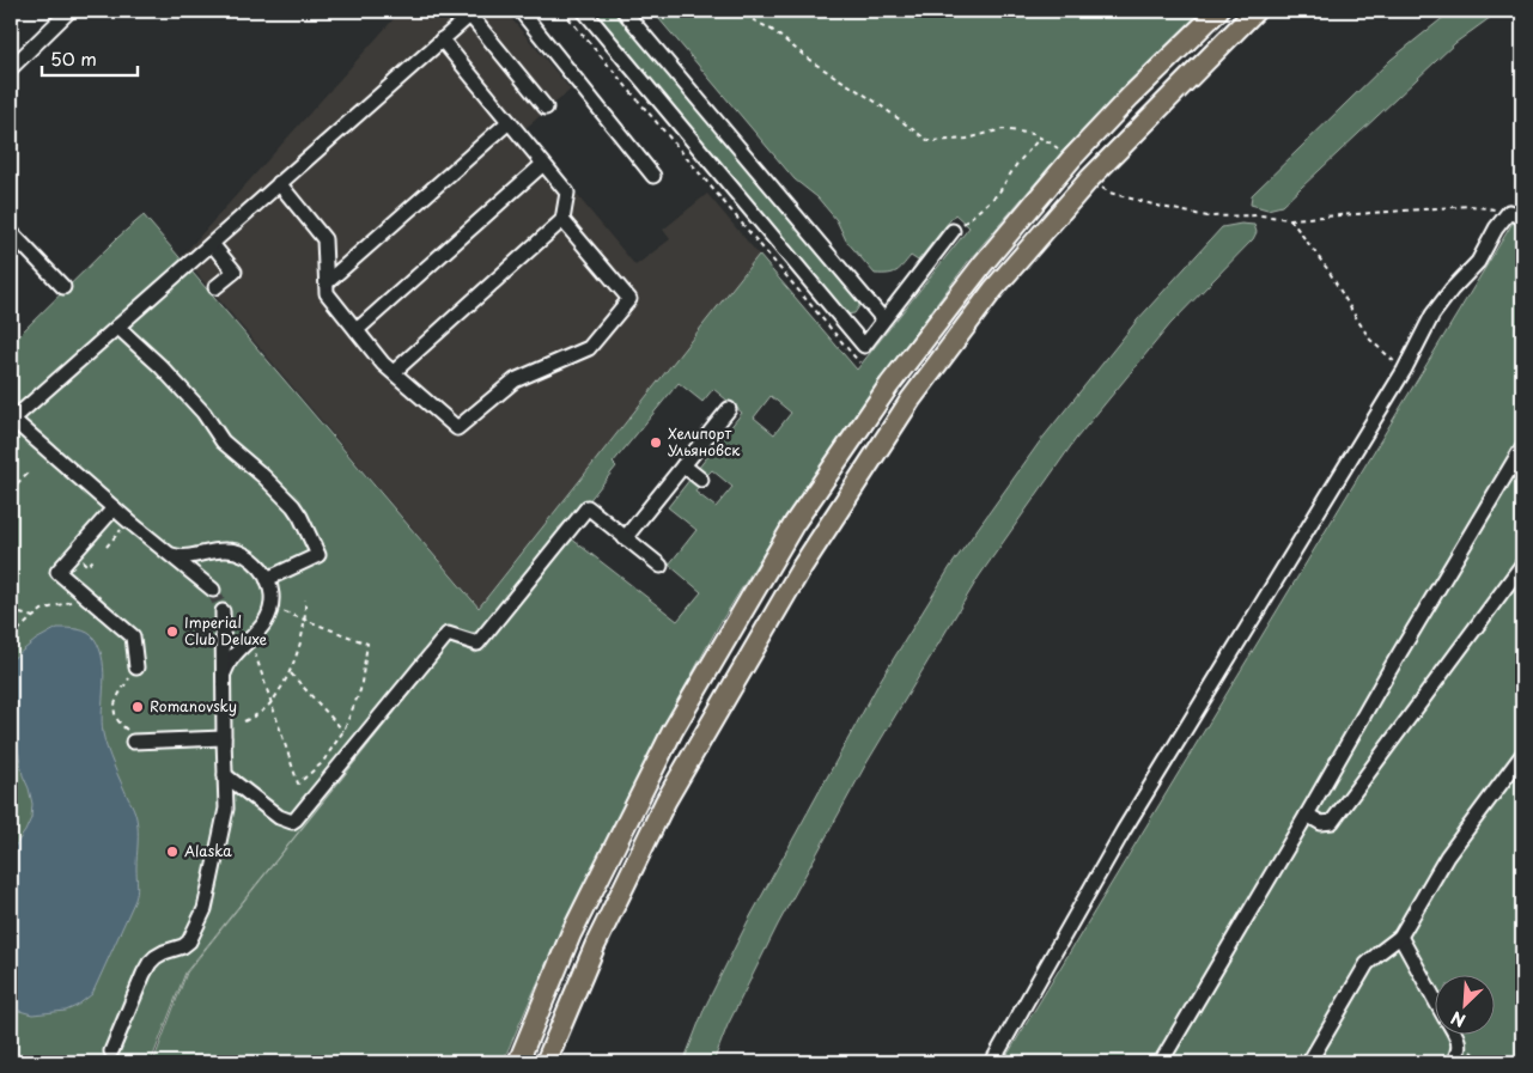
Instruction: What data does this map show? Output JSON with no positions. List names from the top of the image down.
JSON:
{
  "places": [
    "Хелипорт Ульяновск",
    "Imperial Club Deluxe",
    "Romanovsky",
    "Alaska"
  ],
  "scale_bar": "50 m",
  "north": "bottom left"
}
